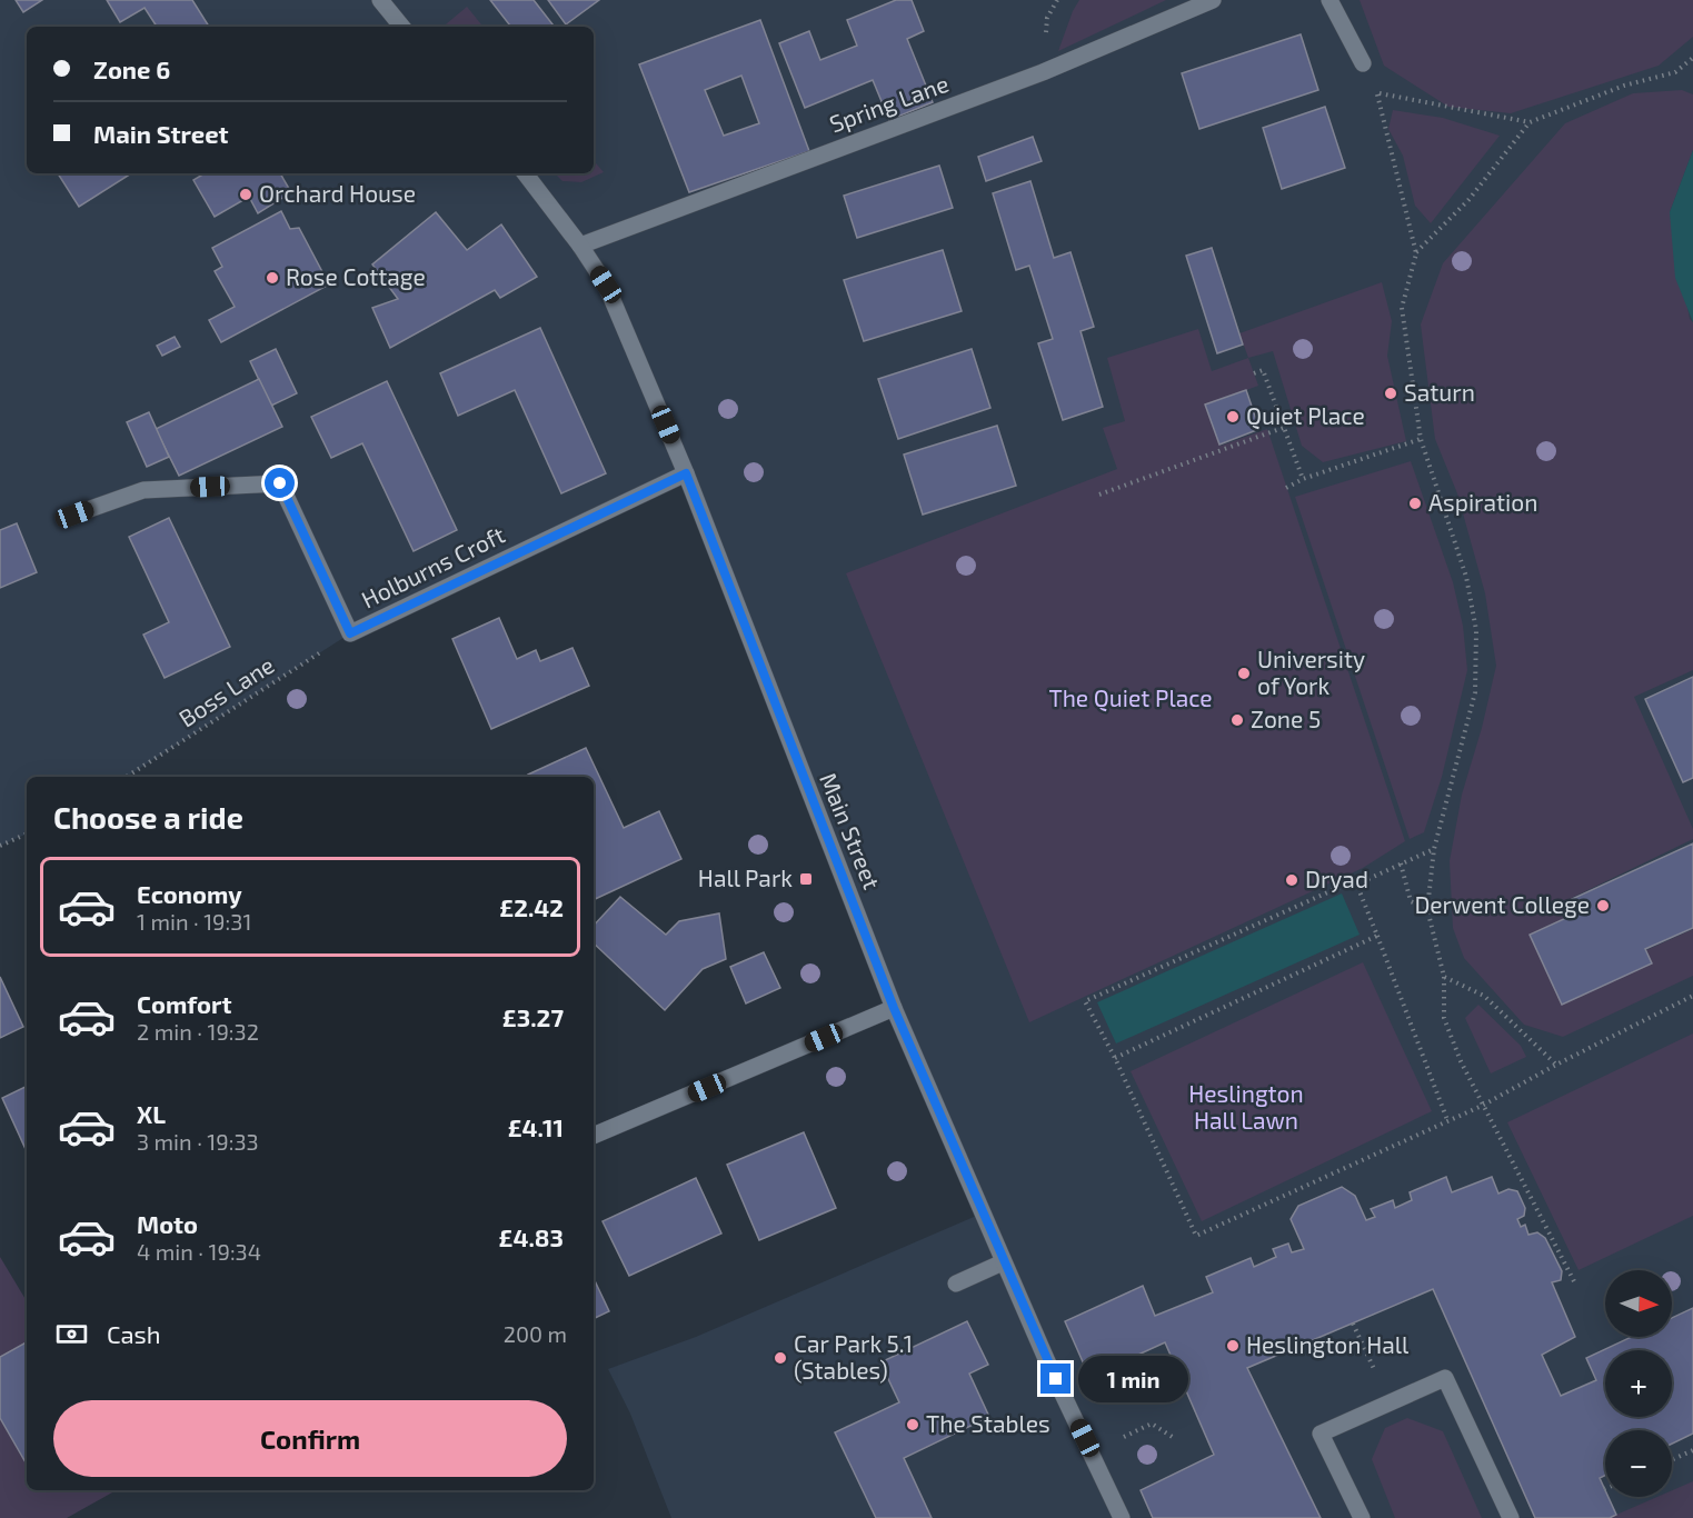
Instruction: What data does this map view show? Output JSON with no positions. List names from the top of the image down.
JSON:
{
  "streets": {
    "street": ["Spring Lane", "Holburns Croft", "Main Street"],
    "path": ["Boss Lane"]
  },
  "crossings": [
    ["Spring Lane", "Main Street"],
    ["Holburns Croft", "Boss Lane"],
    ["Holburns Croft", "Main Street"]
  ],
  "parks": ["The Quiet Place", "Heslington Hall Lawn"],
  "places": {
    "other": [
      "Orchard House",
      "Rose Cottage",
      "Saturn",
      "Quiet Place",
      "Aspiration",
      "University of York",
      "Zone 5",
      "Dryad",
      "Derwent College",
      "Heslington Hall",
      "Car Park 5.1 (Stables)",
      "The Stables"
    ],
    "transit": ["Hall Park"]
  },
  "north": "right",
  "page": {
    "banner": ["Zone 6", "Main Street"],
    "heading": "Choose a ride",
    "list": [
      {
        "name": "Economy",
        "note": "1 min · 19:31",
        "value": "£2.42"
      },
      {
        "name": "Comfort",
        "note": "2 min · 19:32",
        "value": "£3.27"
      },
      {
        "name": "XL",
        "note": "3 min · 19:33",
        "value": "£4.11"
      },
      {
        "name": "Moto",
        "note": "4 min · 19:34",
        "value": "£4.83"
      }
    ],
    "map_buttons": ["+", "−"],
    "pay": ["Cash", "200 m"],
    "bubble": "1 min",
    "buttons": "Confirm"
  }
}
